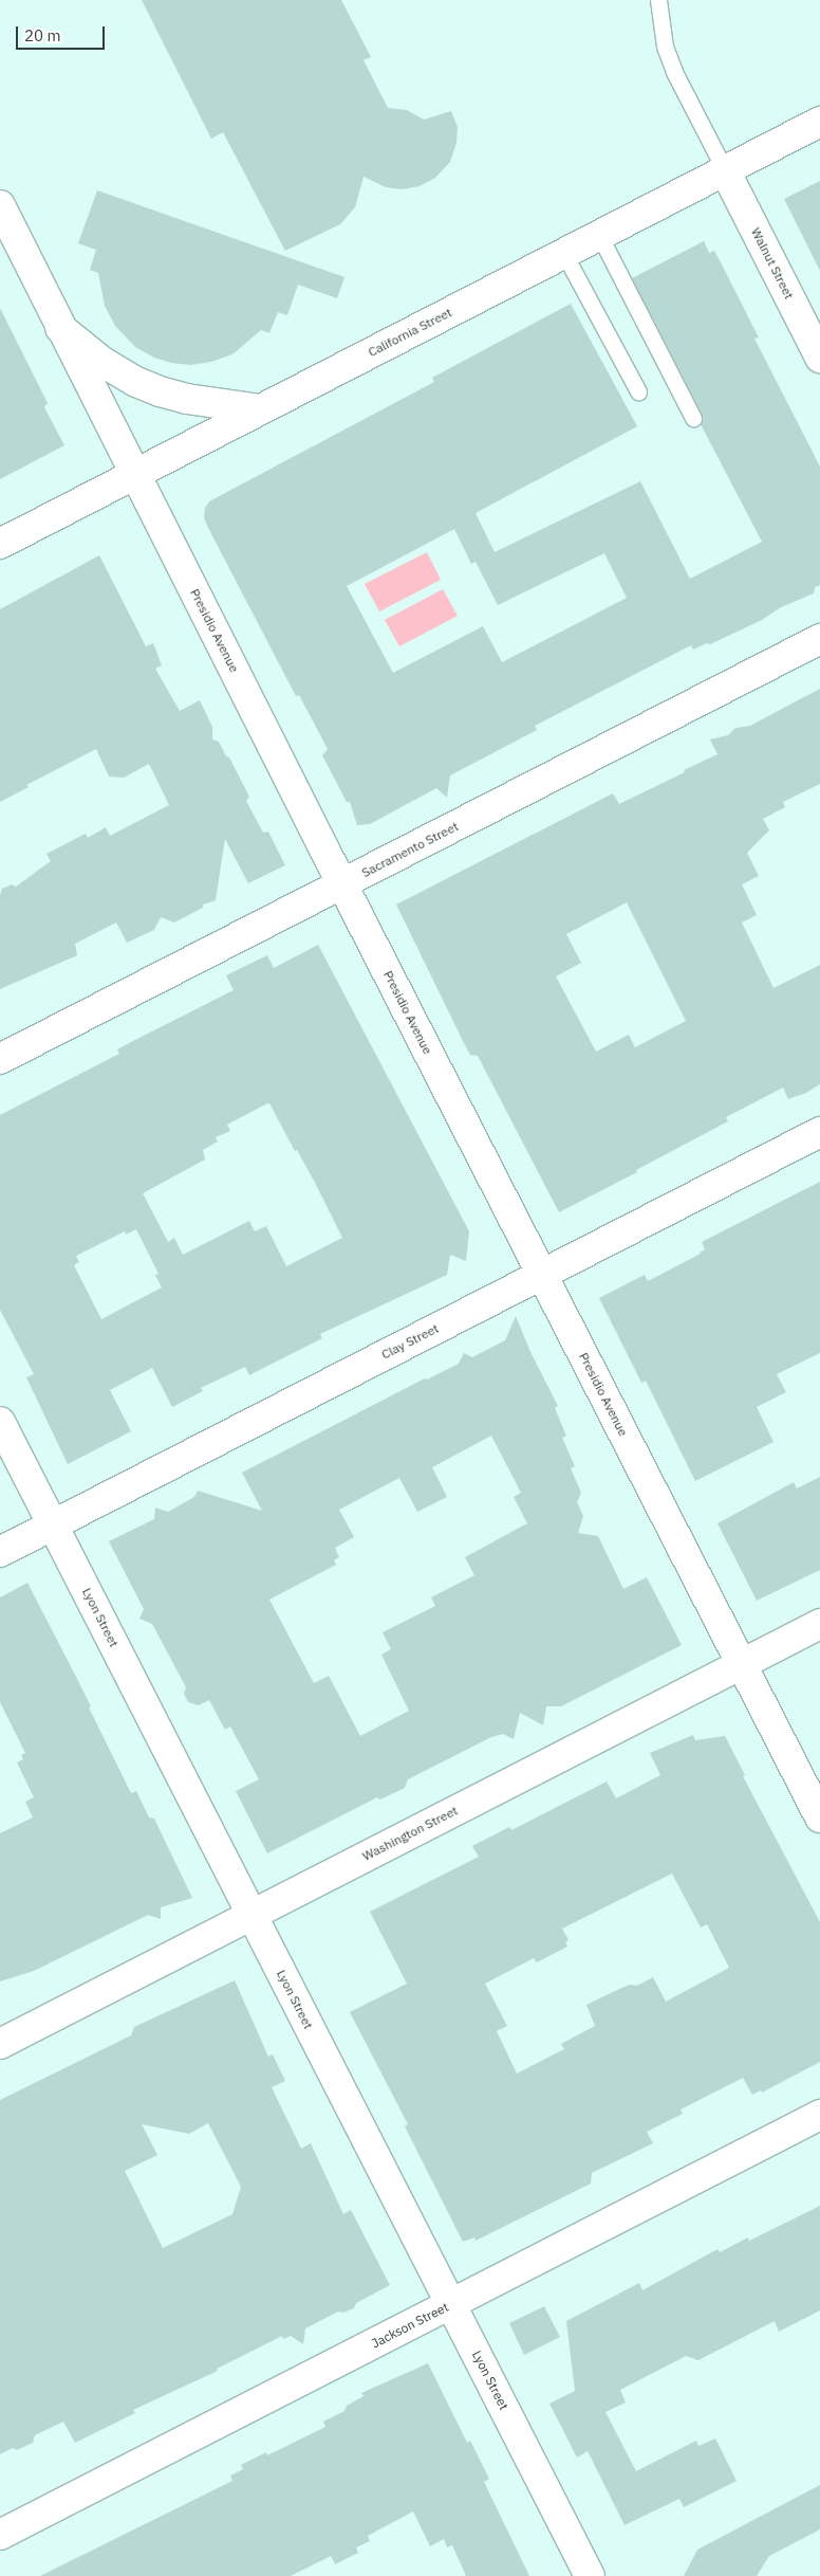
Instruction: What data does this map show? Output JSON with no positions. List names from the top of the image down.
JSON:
{
  "streets": {
    "street": [
      "Walnut Street",
      "California Street",
      "Presidio Avenue",
      "Sacramento Street",
      "Clay Street",
      "Lyon Street",
      "Washington Street",
      "Jackson Street"
    ]
  },
  "crossings": [
    ["Walnut Street", "California Street"],
    ["California Street", "Presidio Avenue"],
    ["Presidio Avenue", "Sacramento Street"],
    ["Presidio Avenue", "Clay Street"],
    ["Presidio Avenue", "Washington Street"],
    ["Clay Street", "Lyon Street"],
    ["Lyon Street", "Washington Street"],
    ["Lyon Street", "Jackson Street"]
  ],
  "scale_bar": "20 m"
}
